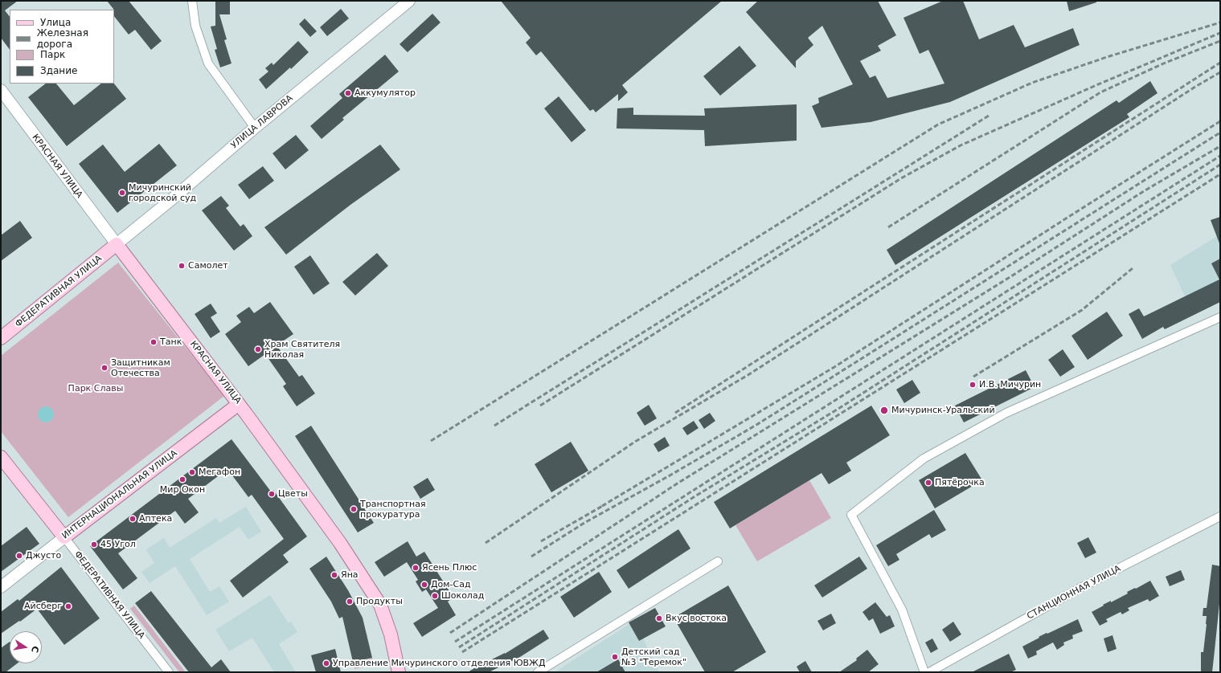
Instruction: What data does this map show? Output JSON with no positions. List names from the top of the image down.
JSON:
{
  "streets": {
    "main road": [
      "УЛИЦА ЛАВРОВА",
      "КРАСНАЯ УЛИЦА",
      "ФЕДЕРАТИВНАЯ УЛИЦА",
      "ИНТЕРНАЦИОНАЛЬНАЯ УЛИЦА"
    ],
    "street": ["СТАНЦИОННАЯ УЛИЦА"]
  },
  "crossings": [
    ["УЛИЦА ЛАВРОВА", "КРАСНАЯ УЛИЦА"],
    ["УЛИЦА ЛАВРОВА", "ФЕДЕРАТИВНАЯ УЛИЦА"],
    ["КРАСНАЯ УЛИЦА", "ФЕДЕРАТИВНАЯ УЛИЦА"],
    ["КРАСНАЯ УЛИЦА", "ИНТЕРНАЦИОНАЛЬНАЯ УЛИЦА"],
    ["ФЕДЕРАТИВНАЯ УЛИЦА", "ИНТЕРНАЦИОНАЛЬНАЯ УЛИЦА"]
  ],
  "parks": ["Парк Славы"],
  "places": [
    "Аккумулятор",
    "Мичуринский городской суд",
    "Самолет",
    "Танк",
    "Храм Святителя Николая",
    "Защитникам Отечества",
    "И.В. Мичурин",
    "Мичуринск-Уральский",
    "Мегафон",
    "Мир Окон",
    "Пятёрочка",
    "Цветы",
    "Транспортная прокуратура",
    "Аптека",
    "45 Угол",
    "Джусто",
    "Ясень Плюс",
    "Яна",
    "Дом-Сад",
    "Шоколад",
    "Продукты",
    "Айсберг",
    "Вкус востока",
    "Детский сад №3 \"Теремок\"",
    "Управление Мичуринского отделения ЮВЖД"
  ],
  "legend": [
    "Улица",
    "Железная дорога",
    "Парк",
    "Здание"
  ],
  "north": "right"
}
